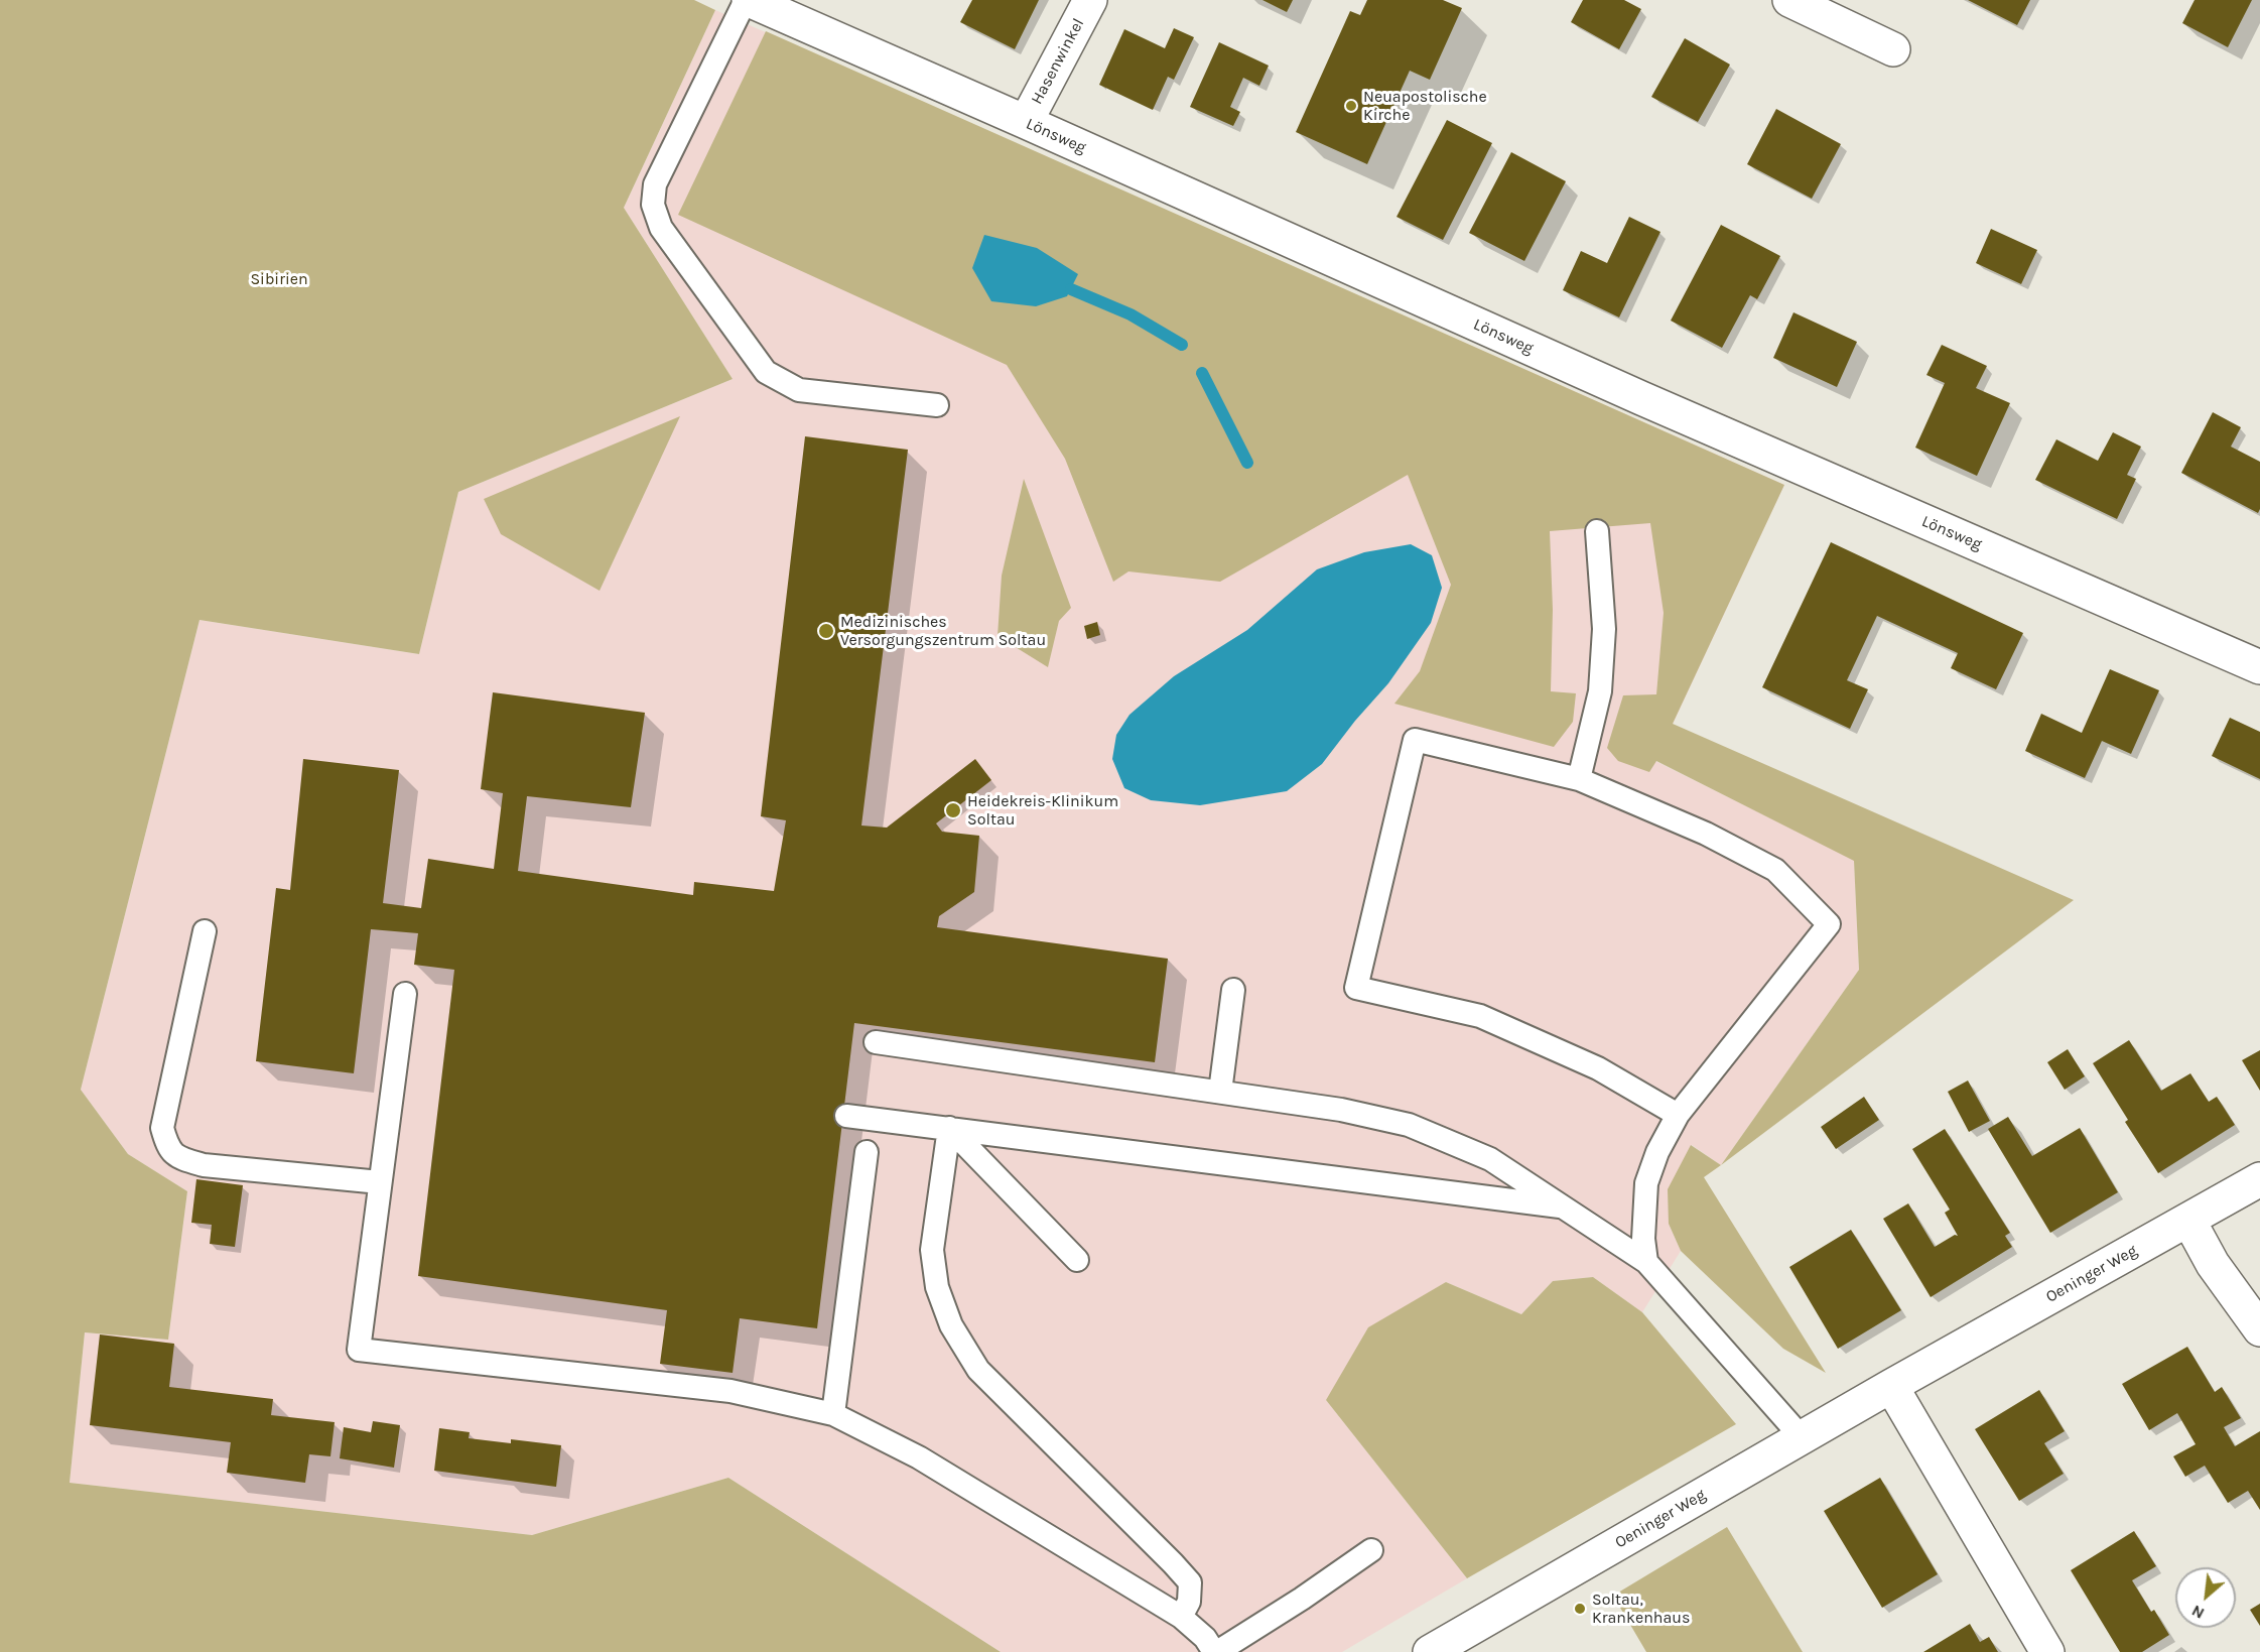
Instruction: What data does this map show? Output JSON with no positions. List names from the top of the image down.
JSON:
{
  "streets": {
    "street": ["Hasenwinkel", "Lönsweg", "Oeninger Weg"]
  },
  "crossings": [
    ["Hasenwinkel", "Lönsweg"]
  ],
  "parks": ["Sibirien"],
  "places": [
    "Neuapostolische Kirche",
    "Medizinisches Versorgungszentrum Soltau",
    "Heidekreis-Klinikum Soltau",
    "Soltau, Krankenhaus"
  ],
  "north": "bottom left"
}
